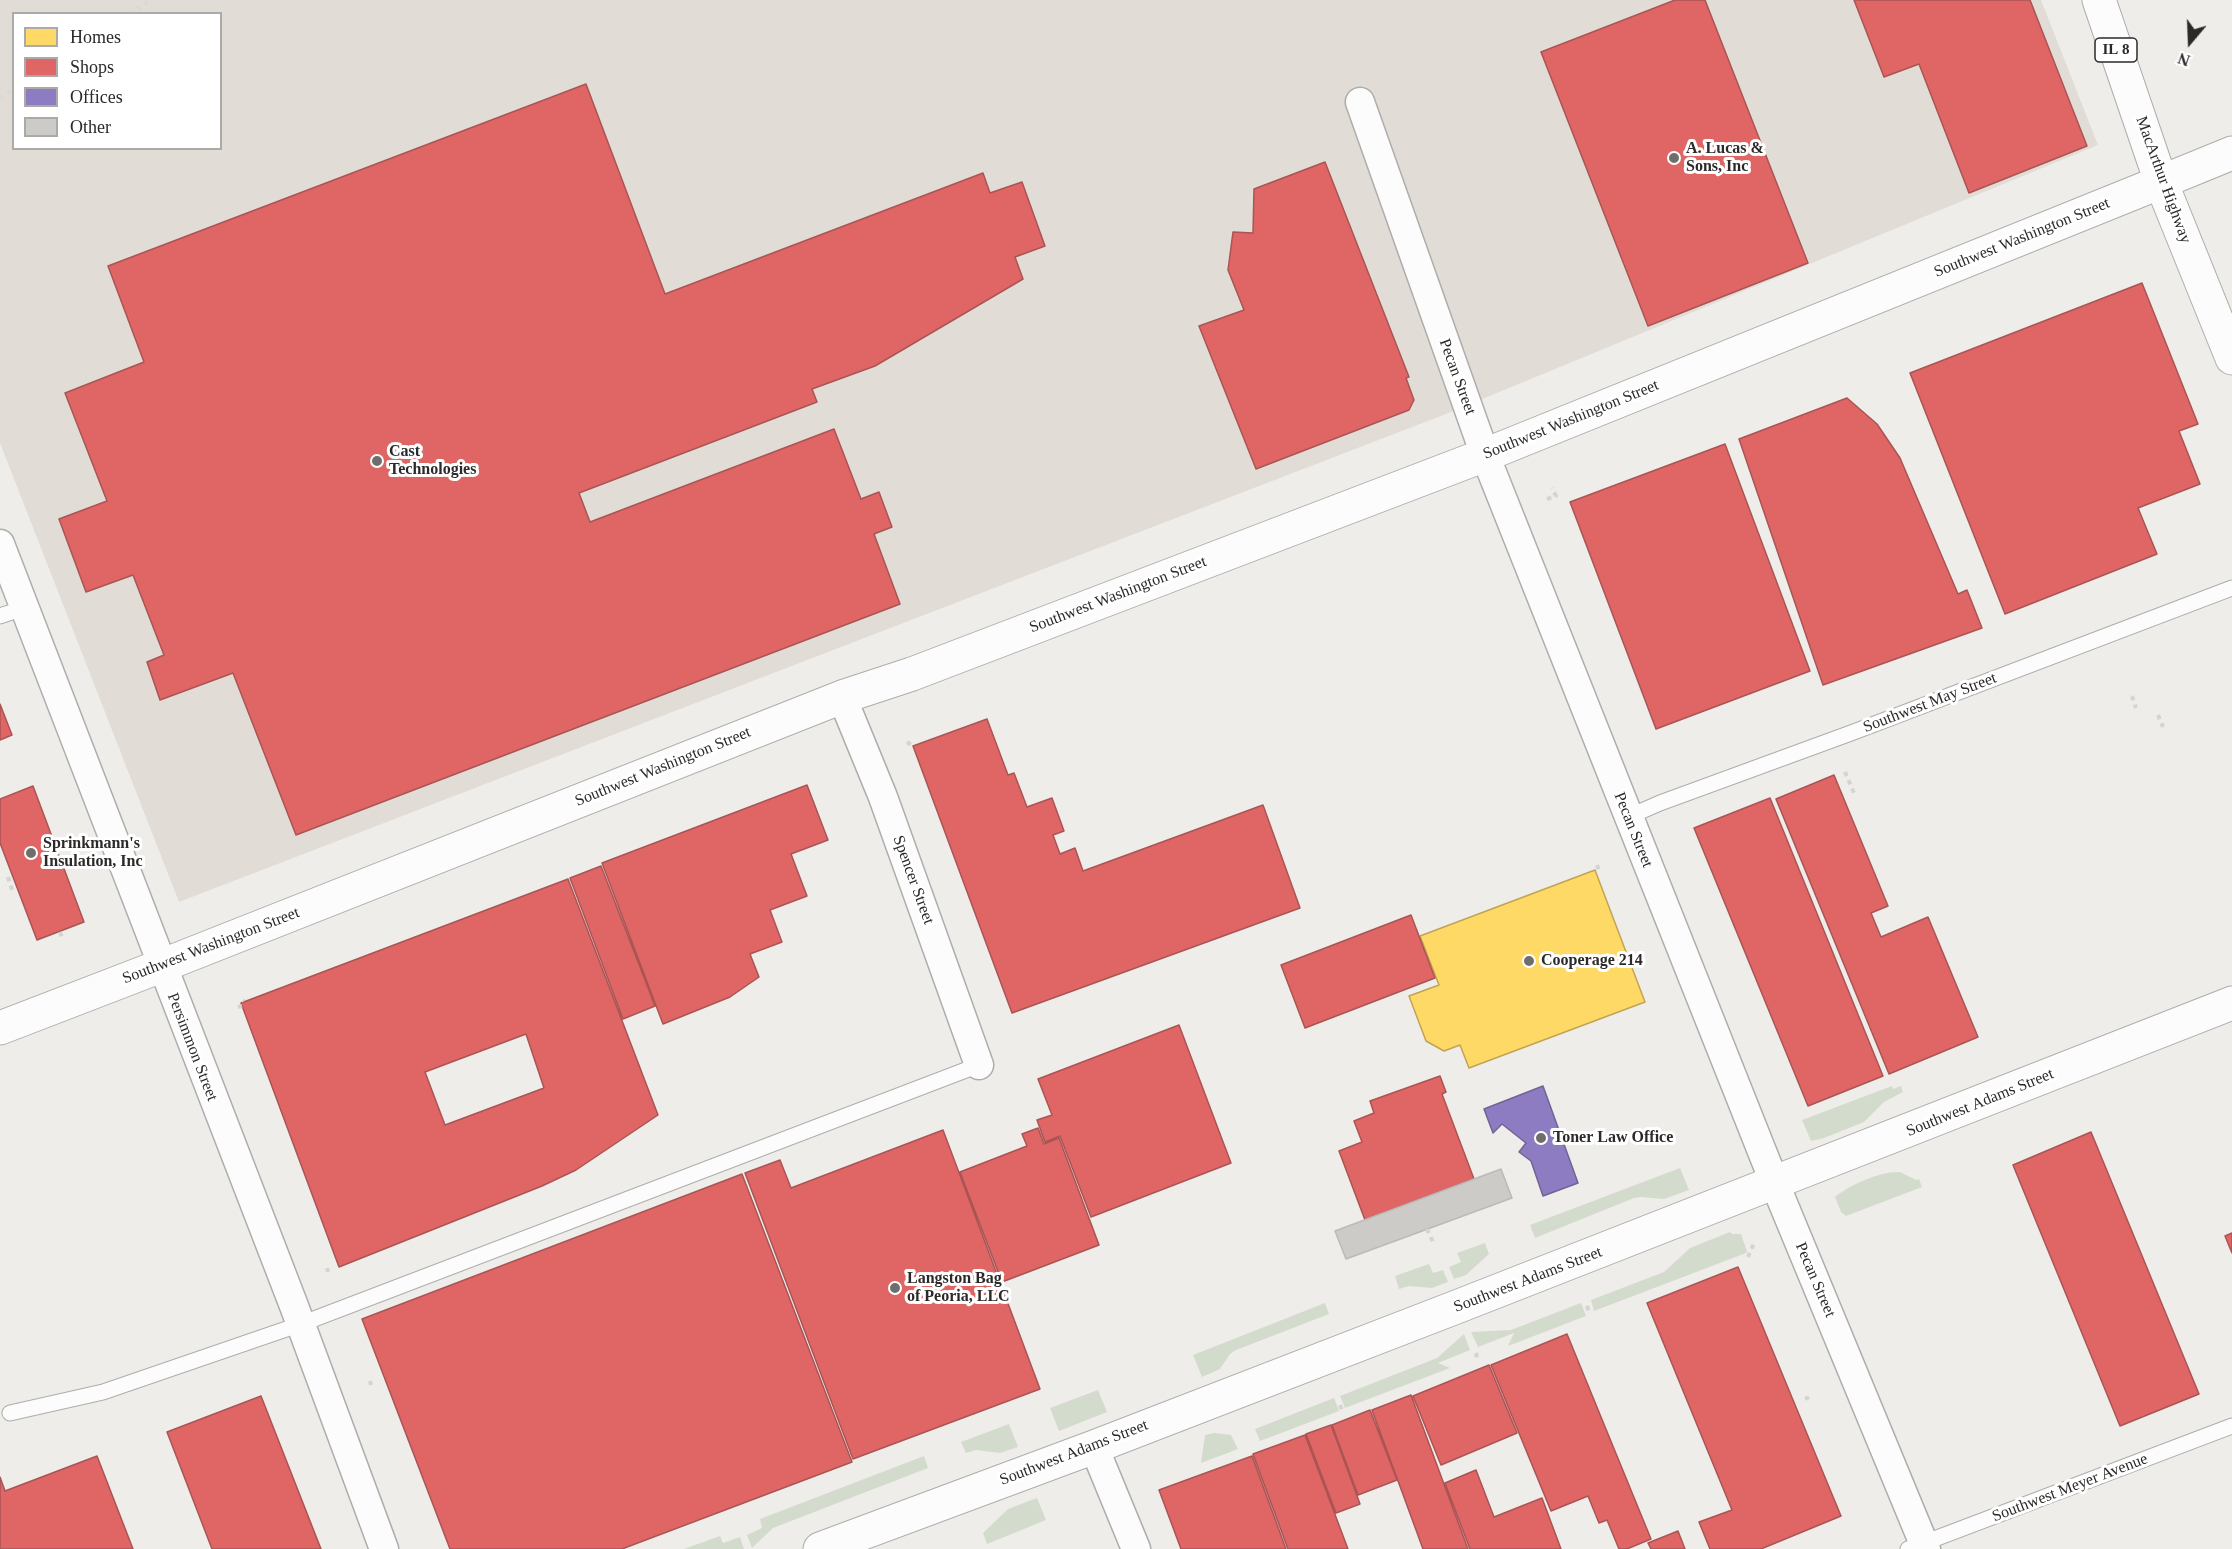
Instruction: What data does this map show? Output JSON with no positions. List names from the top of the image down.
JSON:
{
  "streets": {
    "main road": [
      "IL 8",
      "MacArthur Highway",
      "Southwest Washington Street",
      "Southwest Adams Street"
    ],
    "street": ["Pecan Street", "Spencer Street", "Persimmon Street"],
    "lane": ["Southwest May Street", "Southwest Meyer Avenue"]
  },
  "crossings": [
    ["MacArthur Highway", "Southwest Washington Street"],
    ["Southwest Washington Street", "Pecan Street"],
    ["Southwest Washington Street", "Spencer Street"],
    ["Southwest Washington Street", "Persimmon Street"],
    ["Pecan Street", "Southwest May Street"],
    ["Pecan Street", "Southwest Adams Street"],
    ["Pecan Street", "Southwest Meyer Avenue"]
  ],
  "places": [
    "A. Lucas & Sons, Inc",
    "Cast Technologies",
    "Sprinkmann's Insulation, Inc",
    "Cooperage 214",
    "Toner Law Office",
    "Langston Bag of Peoria, LLC"
  ],
  "legend": [
    "Homes",
    "Shops",
    "Offices",
    "Other"
  ],
  "north": "bottom"
}
